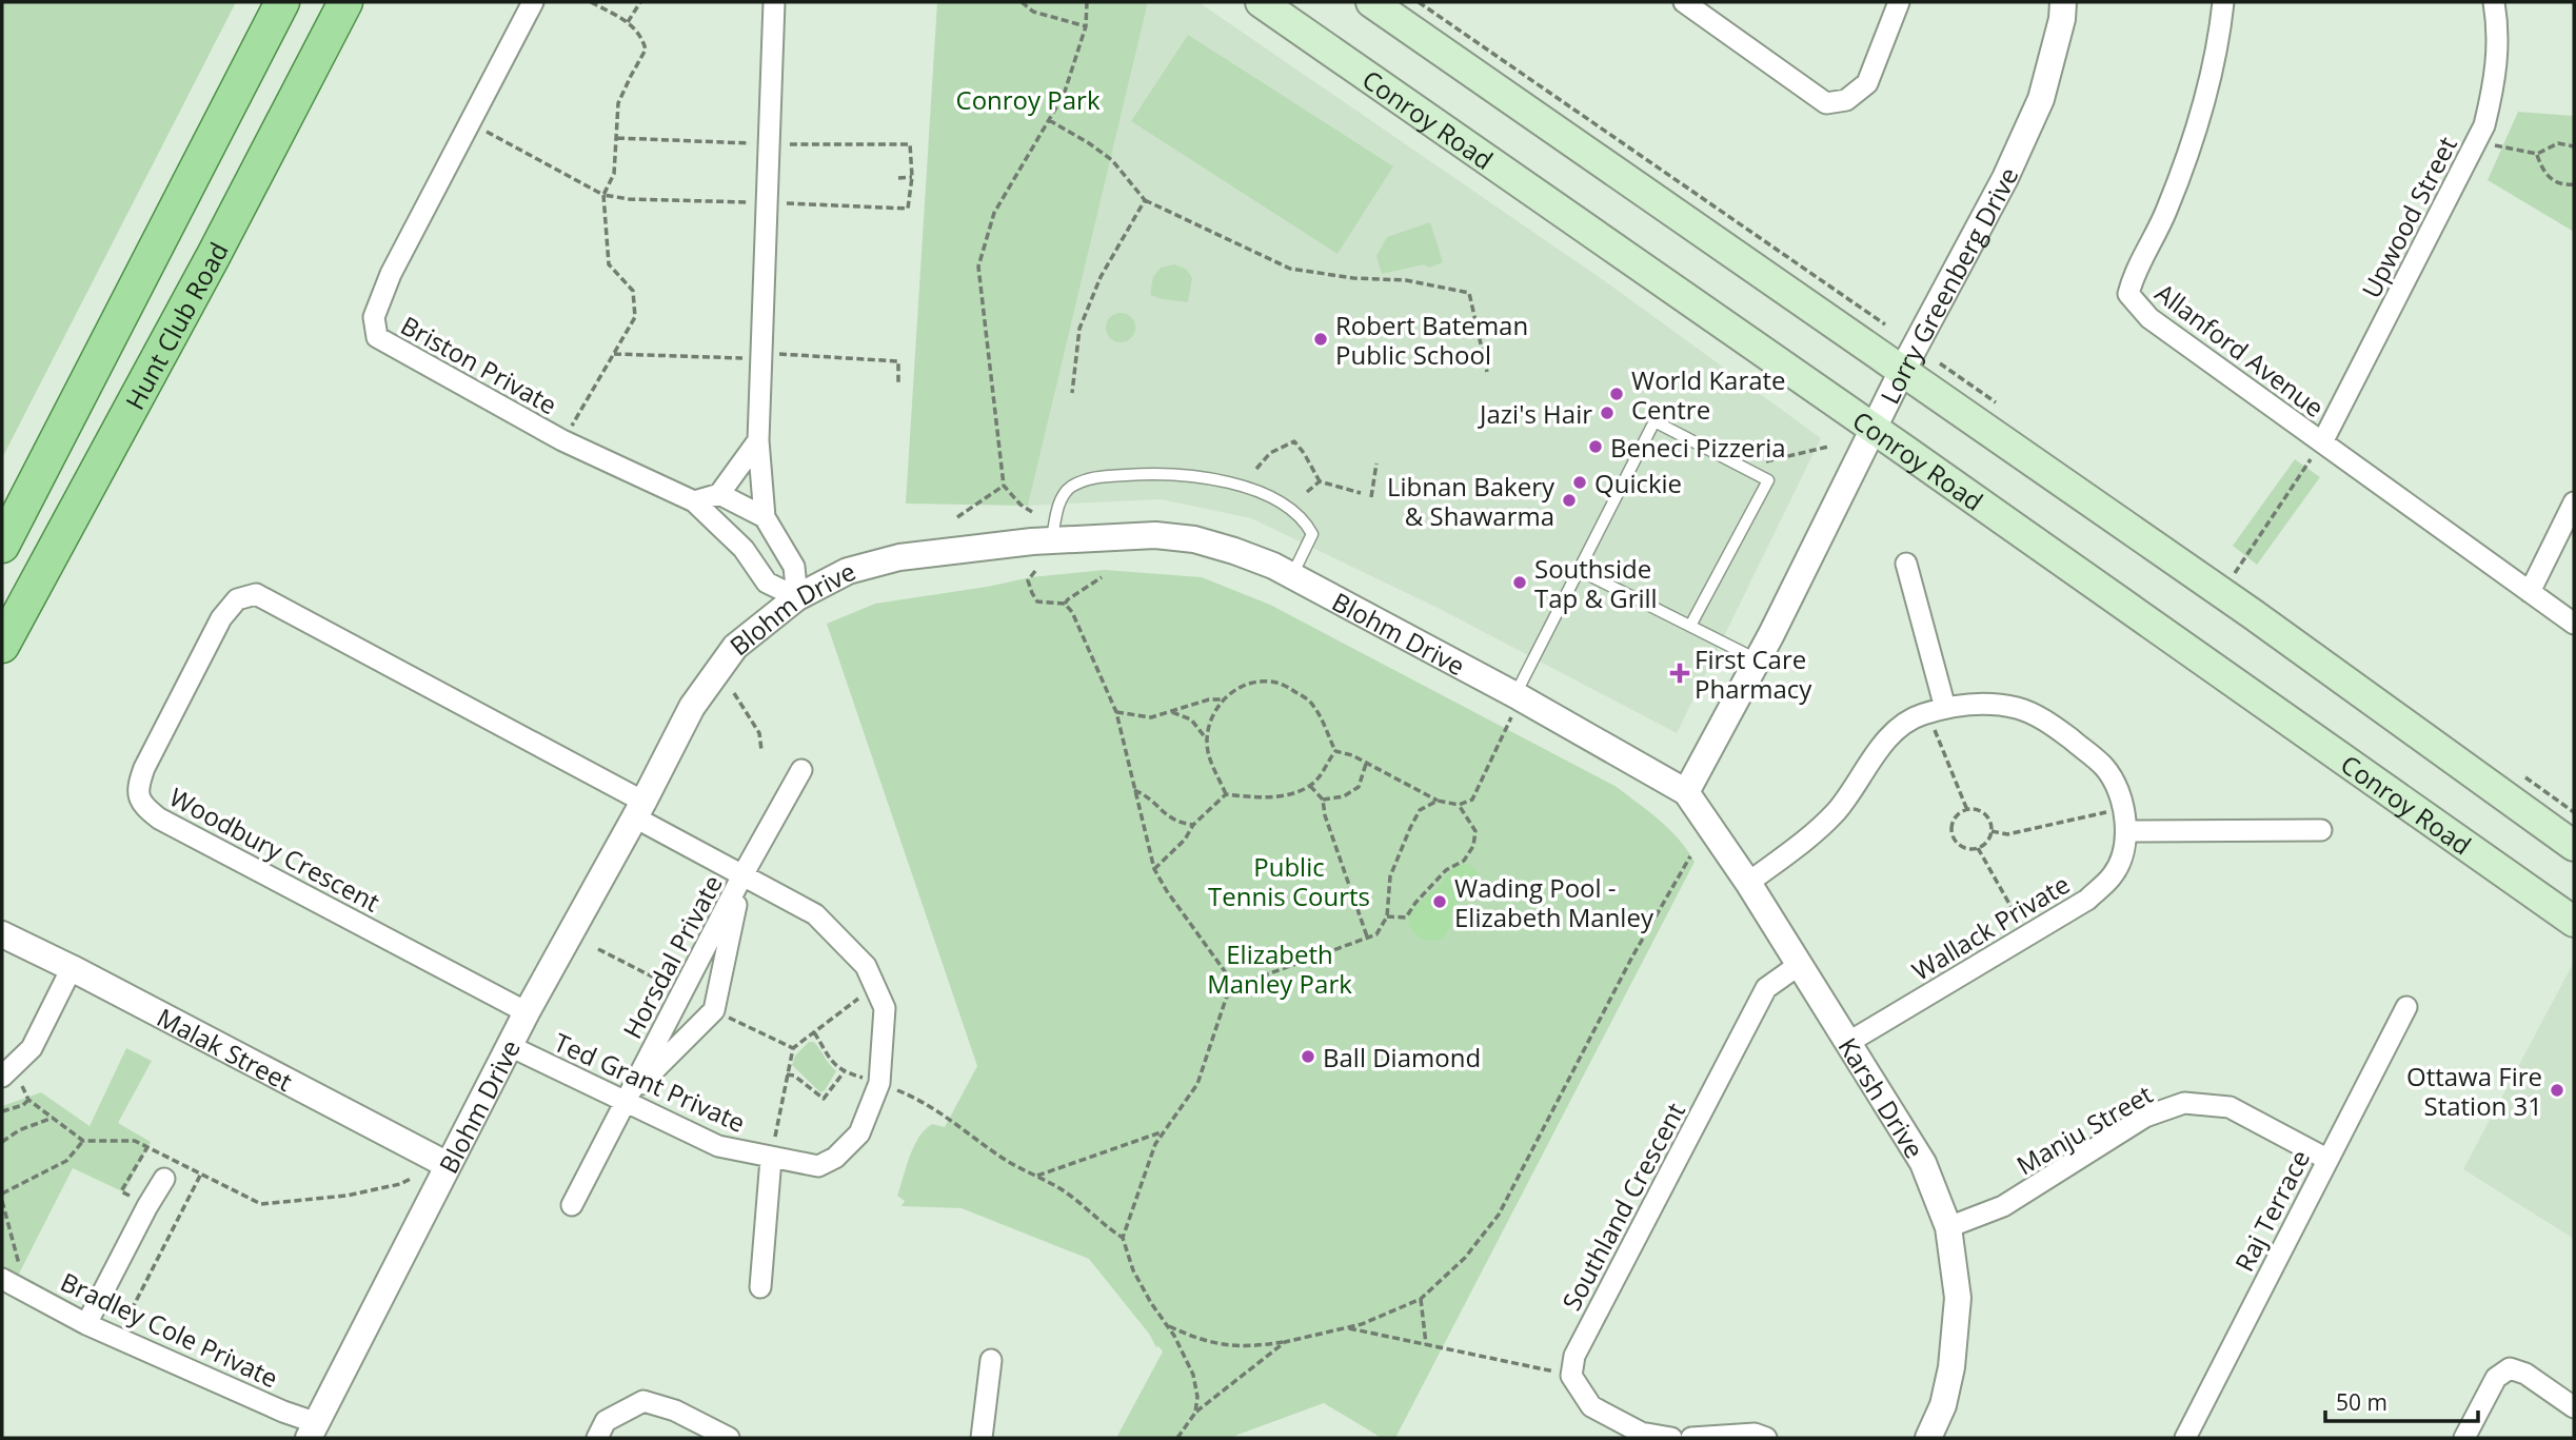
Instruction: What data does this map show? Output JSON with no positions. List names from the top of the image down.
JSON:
{
  "streets": {
    "main road": ["Conroy Road", "Hunt Club Road"],
    "street": [
      "Upwood Street",
      "Lorry Greenberg Drive",
      "Allanford Avenue",
      "Briston Private",
      "Blohm Drive",
      "Woodbury Crescent",
      "Wallack Private",
      "Horsdal Private",
      "Malak Street",
      "Ted Grant Private",
      "Karsh Drive",
      "Manju Street",
      "Southland Crescent",
      "Raj Terrace",
      "Bradley Cole Private"
    ]
  },
  "crossings": [
    ["Conroy Road", "Lorry Greenberg Drive"],
    ["Upwood Street", "Allanford Avenue"],
    ["Lorry Greenberg Drive", "Blohm Drive"],
    ["Lorry Greenberg Drive", "Karsh Drive"],
    ["Briston Private", "Blohm Drive"],
    ["Blohm Drive", "Woodbury Crescent"],
    ["Blohm Drive", "Malak Street"],
    ["Blohm Drive", "Ted Grant Private"],
    ["Blohm Drive", "Karsh Drive"],
    ["Blohm Drive", "Bradley Cole Private"],
    ["Woodbury Crescent", "Ted Grant Private"],
    ["Wallack Private", "Karsh Drive"],
    ["Horsdal Private", "Ted Grant Private"],
    ["Karsh Drive", "Manju Street"],
    ["Karsh Drive", "Southland Crescent"],
    ["Manju Street", "Raj Terrace"]
  ],
  "parks": ["Conroy Park", "Public Tennis Courts", "Elizabeth Manley Park"],
  "places": {
    "other": [
      "Robert Bateman Public School",
      "World Karate Centre",
      "Jazi's Hair",
      "Beneci Pizzeria",
      "Quickie",
      "Libnan Bakery & Shawarma",
      "Southside Tap & Grill",
      "Wading Pool - Elizabeth Manley",
      "Ball Diamond",
      "Ottawa Fire Station 31"
    ],
    "health": ["First Care Pharmacy"]
  },
  "scale_bar": "50 m"
}
